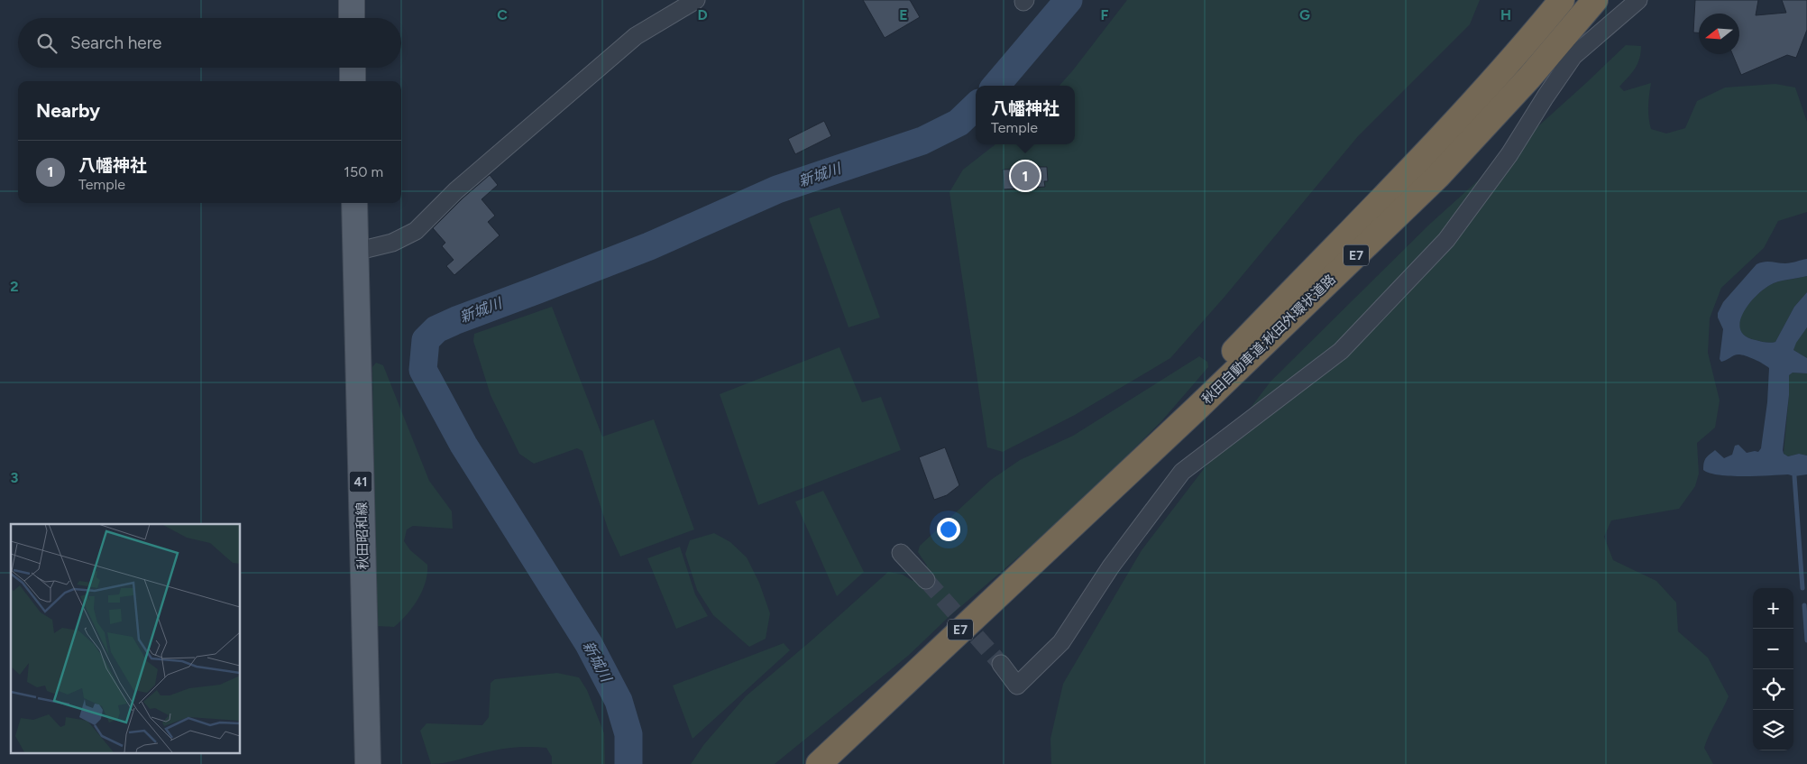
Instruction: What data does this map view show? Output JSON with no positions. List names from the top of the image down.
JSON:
{
  "streets": {
    "highway": ["E7", "秋田自動車道;秋田外環状道路"],
    "main road": ["41", "秋田昭和線"]
  },
  "water": ["新城川"],
  "north": "left",
  "page": {
    "search": "Search here",
    "heading": "Nearby",
    "popup": ["八幡神社", "Temple"],
    "list": [
      {
        "mark": "1",
        "name": "八幡神社",
        "note": "Temple",
        "value": "150 m"
      }
    ],
    "pins": "1",
    "map_buttons": ["+", "−"]
  },
  "grid": {
    "columns": [
      "C",
      "D",
      "E",
      "F",
      "G",
      "H"
    ],
    "rows": ["2", "3"]
  }
}
